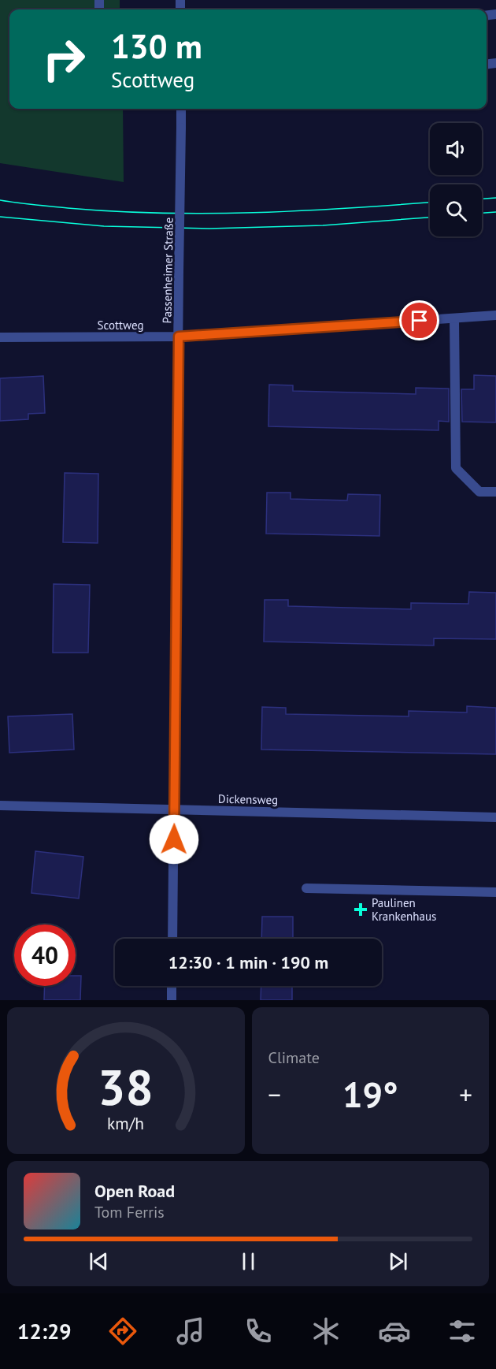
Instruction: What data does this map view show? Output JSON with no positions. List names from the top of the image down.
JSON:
{
  "streets": {
    "street": ["Passenheimer Straße", "Scottweg", "Dickensweg"]
  },
  "crossings": [
    ["Passenheimer Straße", "Scottweg"],
    ["Passenheimer Straße", "Dickensweg"]
  ],
  "places": {
    "health": ["Paulinen Krankenhaus"]
  },
  "page": {
    "turn": ["130 m", "Scottweg"],
    "limit": "40",
    "trip": "12:30 · 1 min · 190 m",
    "tile": "Climate",
    "heat": ["−", "19°", "+"],
    "song": ["Open Road", "Tom Ferris"],
    "tabs": "12:29",
    "gauge": ["38", "km/h"]
  }
}
